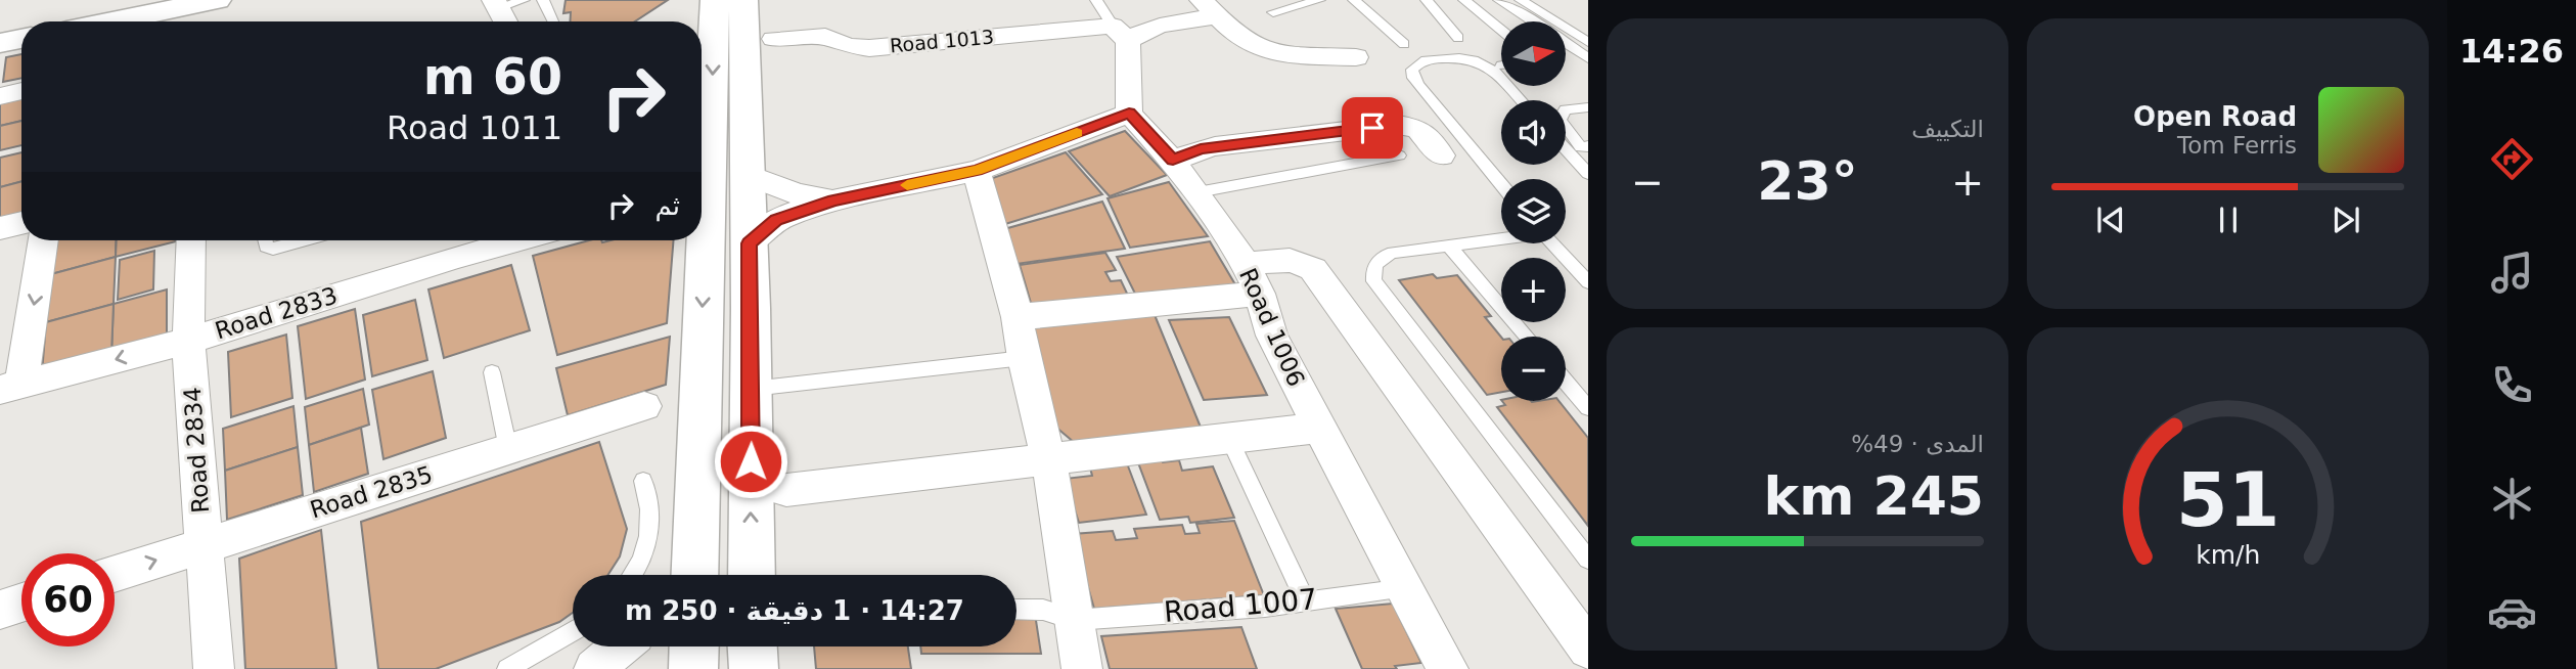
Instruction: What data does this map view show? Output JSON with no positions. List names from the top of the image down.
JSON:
{
  "streets": {
    "street": [
      "Road 1013",
      "Road 2833",
      "Road 1006",
      "Road 2834",
      "Road 2835"
    ],
    "lane": ["Road 1007"]
  },
  "crossings": [
    ["Road 2833", "Road 2834"],
    ["Road 1006", "Road 1007"],
    ["Road 2834", "Road 2835"]
  ],
  "north": "right",
  "page": {
    "tabs": "14:26",
    "tile": [
      "التكييف",
      ["المدى · 49%", "245 km"]
    ],
    "map_buttons": ["+", "−"],
    "turn": ["60 m", "Road 1011"],
    "song": ["Open Road", "Tom Ferris"],
    "heat": ["−", "23°", "+"],
    "then": "ثم",
    "limit": "60",
    "trip": "14:27 · 1 دقيقة · 250 m",
    "gauge": ["51", "km/h"]
  }
}
